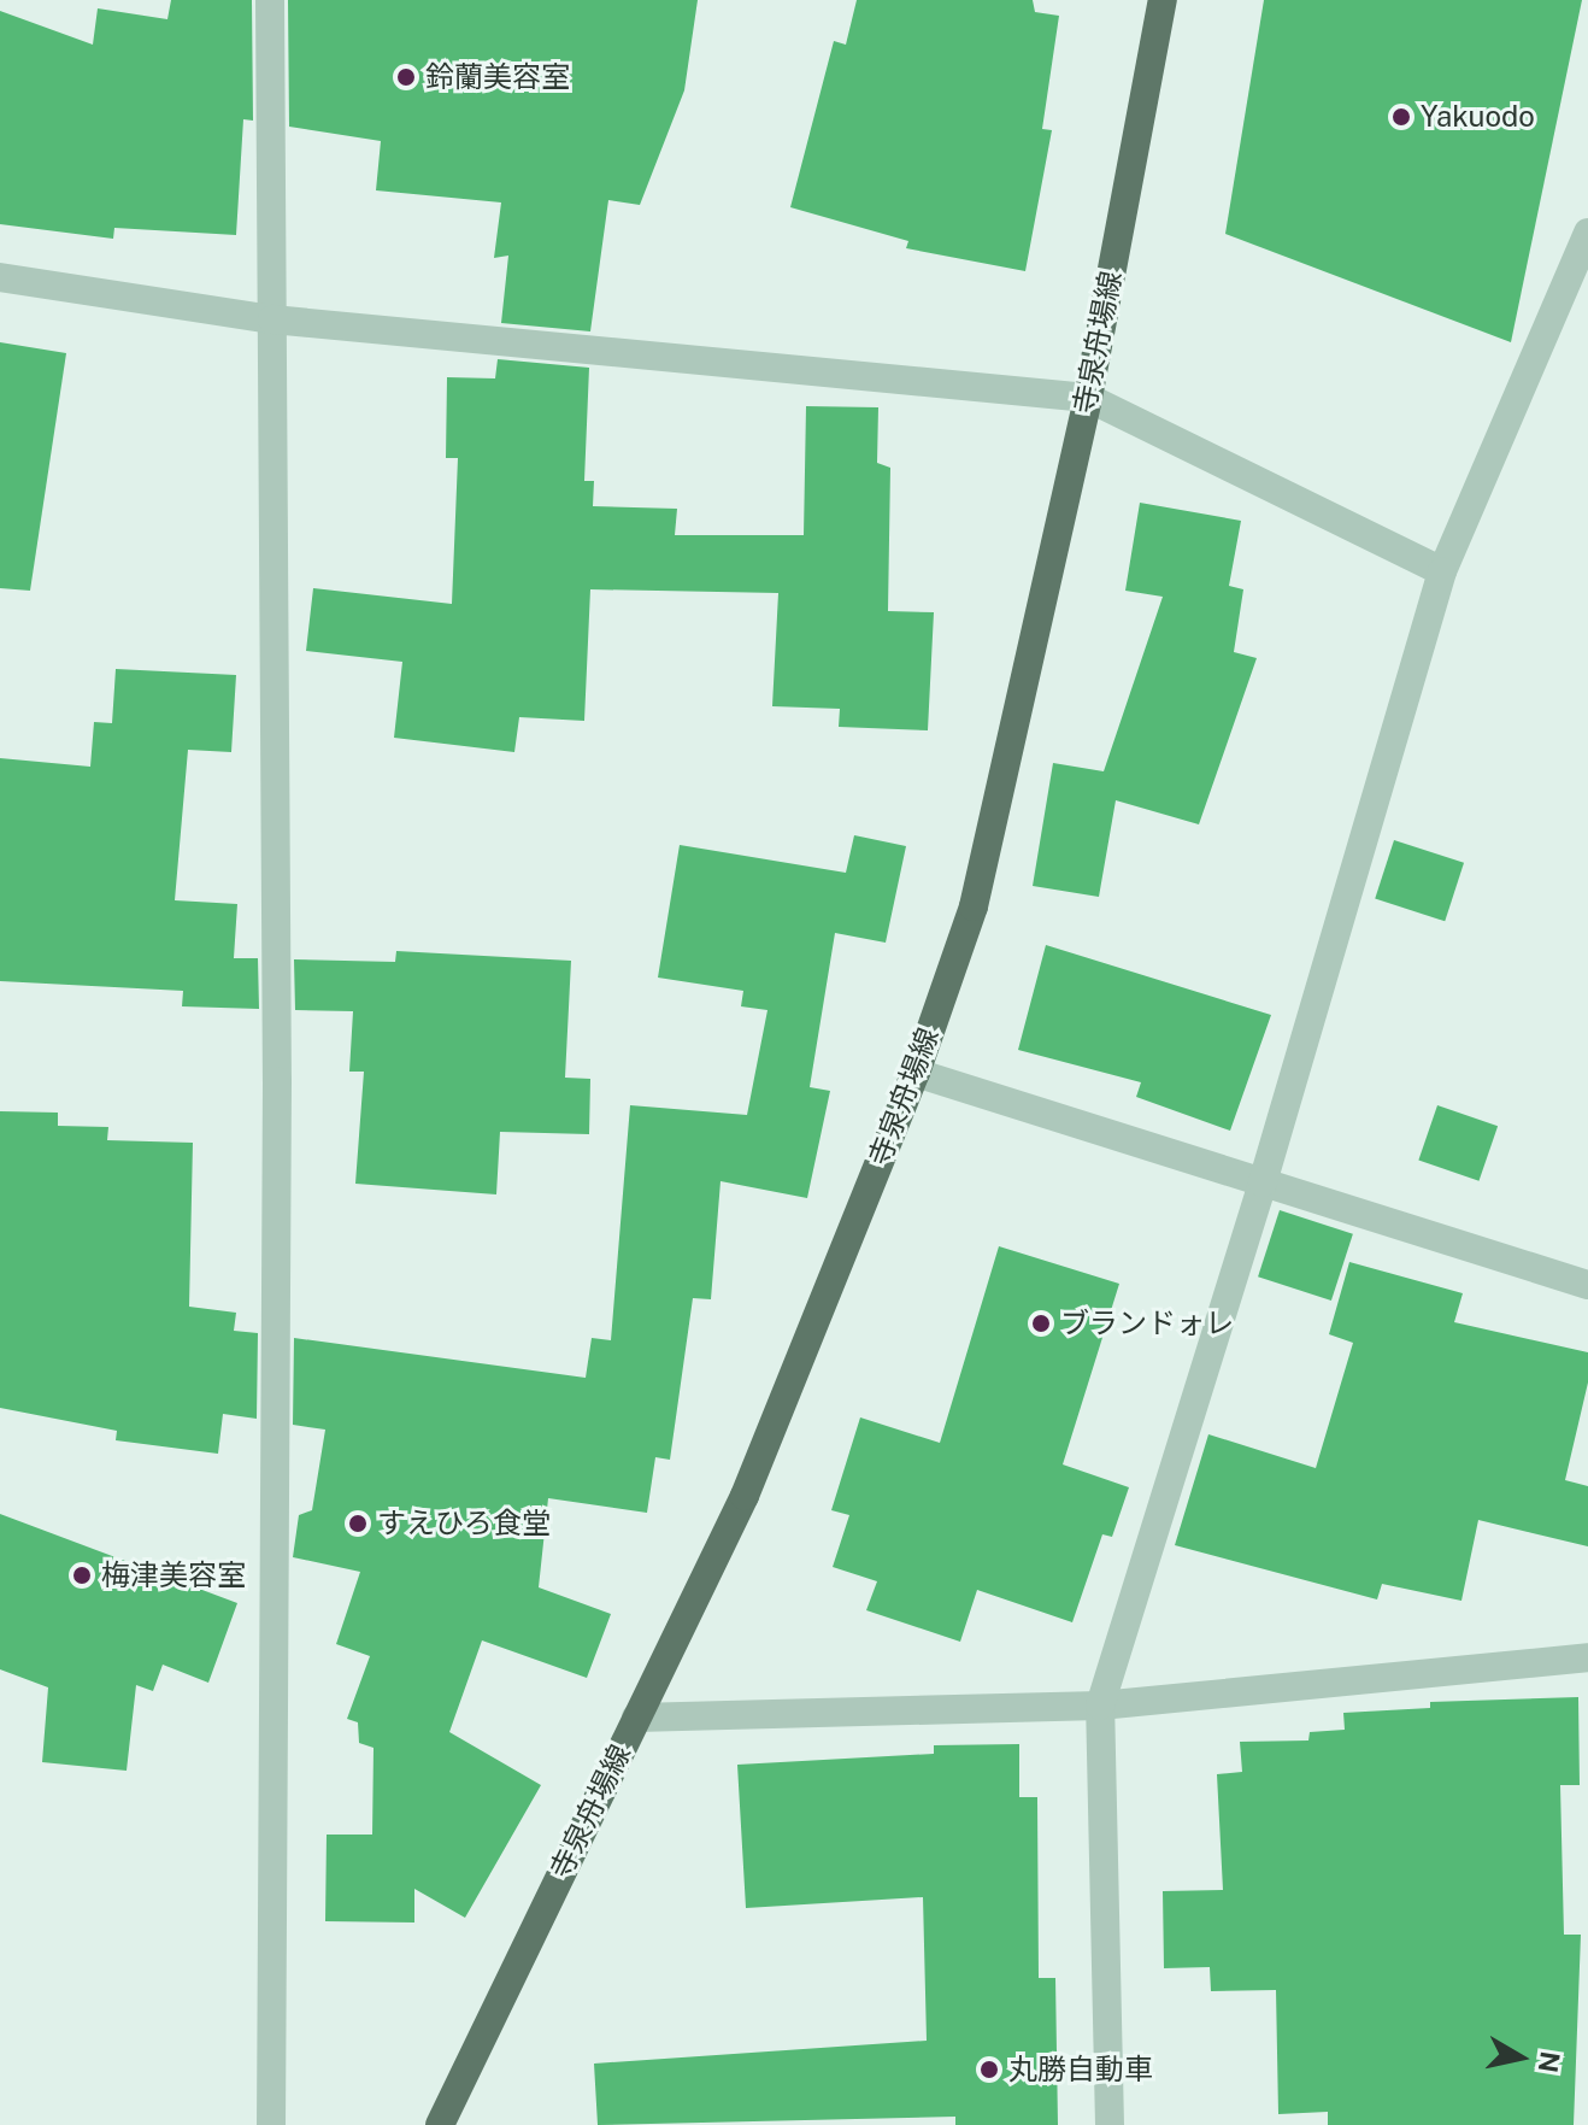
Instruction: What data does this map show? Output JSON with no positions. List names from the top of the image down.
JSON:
{
  "streets": {
    "main road": ["寺泉舟場線"]
  },
  "places": [
    "鈴蘭美容室",
    "Yakuodo",
    "ブランドォレ",
    "すえひろ食堂",
    "梅津美容室",
    "丸勝自動車"
  ],
  "north": "right"
}
